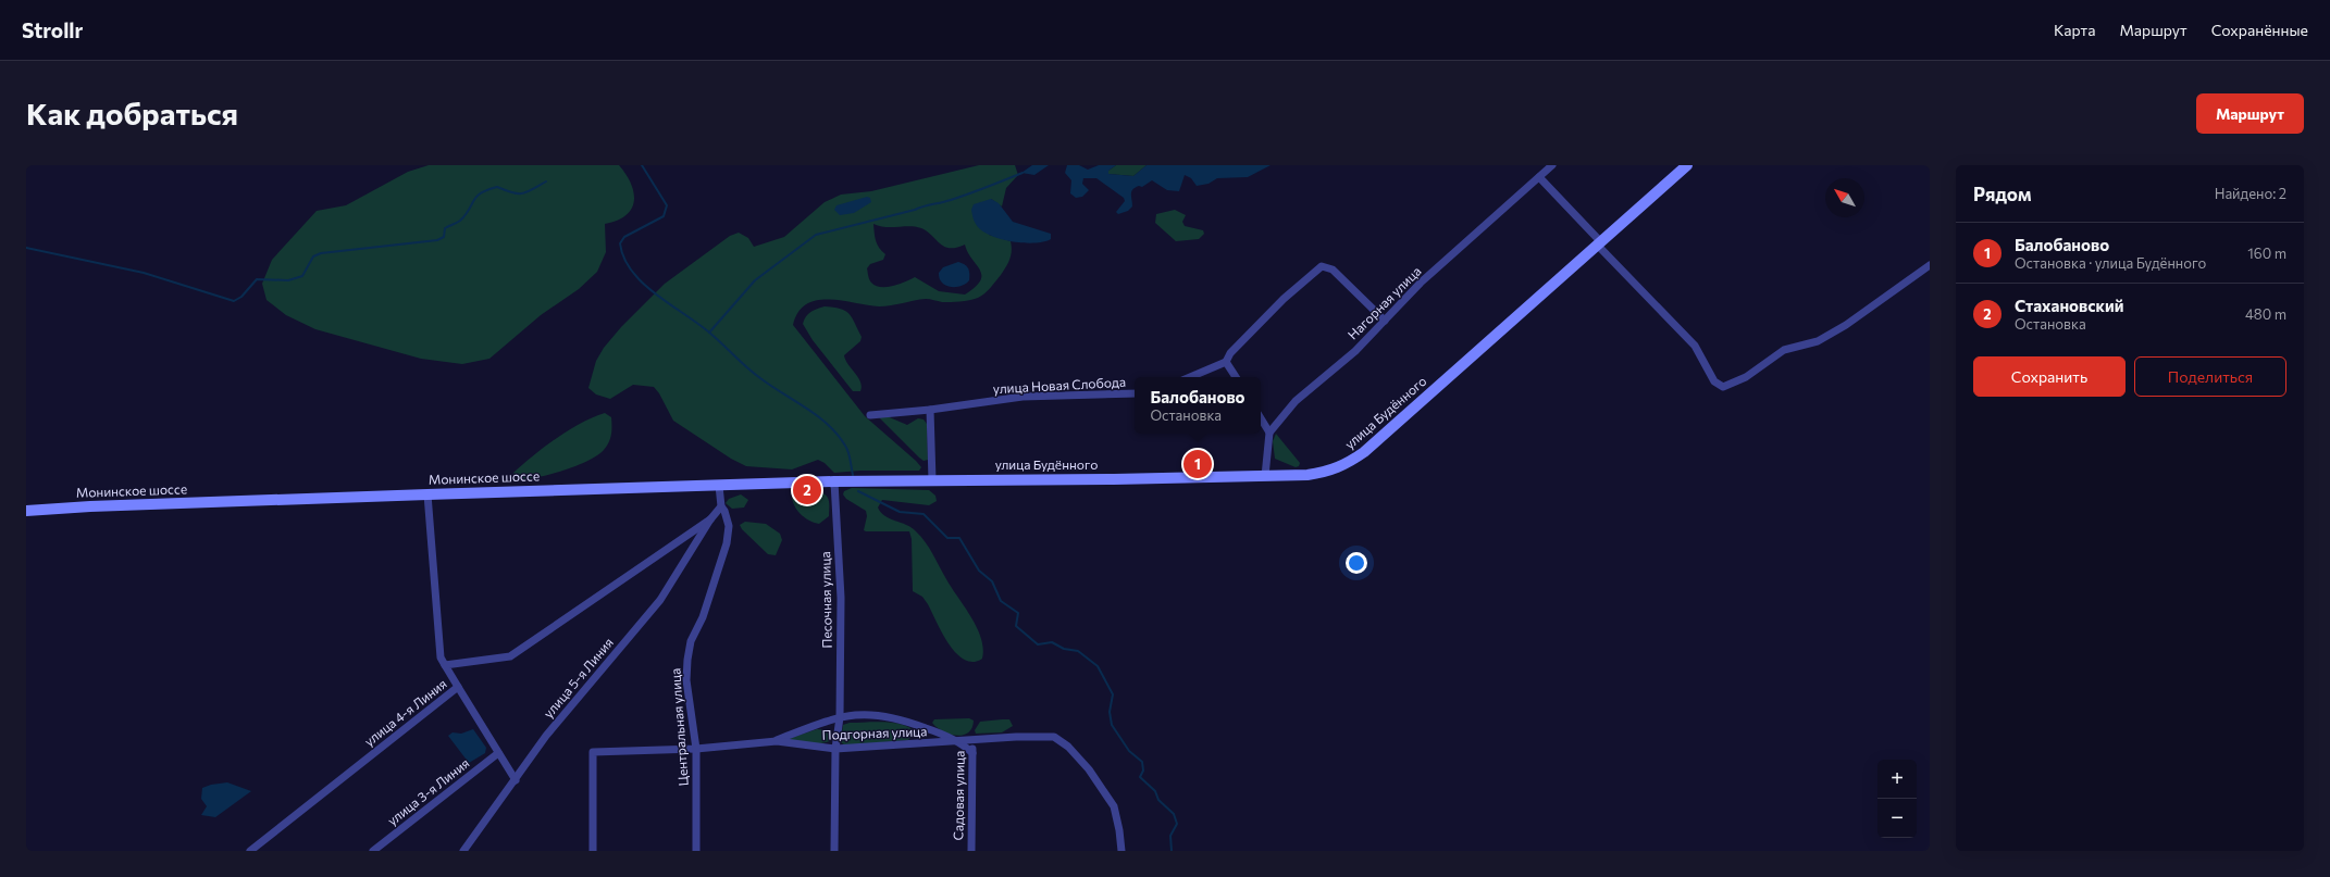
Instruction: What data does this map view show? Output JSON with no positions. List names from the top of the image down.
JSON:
{
  "streets": {
    "main road": ["улица Будённого", "Монинское шоссе"],
    "street": [
      "Нагорная улица",
      "улица Новая Слобода",
      "Песочная улица",
      "улица 5-я Линия",
      "улица 4-я Линия",
      "Центральная улица",
      "Подгорная улица",
      "улица 3-я Линия",
      "Садовая улица"
    ]
  },
  "crossings": [
    ["улица Будённого", "Монинское шоссе"],
    ["Монинское шоссе", "Песочная улица"],
    ["Монинское шоссе", "Центральная улица"],
    ["Песочная улица", "Подгорная улица"],
    ["улица 5-я Линия", "улица 4-я Линия"],
    ["Центральная улица", "Подгорная улица"],
    ["Подгорная улица", "Садовая улица"]
  ],
  "north": "top left",
  "page": {
    "header": "Strollr",
    "nav": ["Карта", "Маршрут", "Сохранённые"],
    "buttons": [
      "Маршрут",
      ["Сохранить", "Поделиться"]
    ],
    "title": "Как добраться",
    "heading": ["Рядом", "Найдено: 2"],
    "list": [
      {
        "mark": "1",
        "name": "Балобаново",
        "note": "Остановка · улица Будённого",
        "value": "160 m"
      },
      {
        "mark": "2",
        "name": "Стахановский",
        "note": "Остановка",
        "value": "480 m"
      }
    ],
    "popup": ["Балобаново", "Остановка"],
    "pins": ["1", "2"],
    "map_buttons": ["+", "−"]
  }
}
